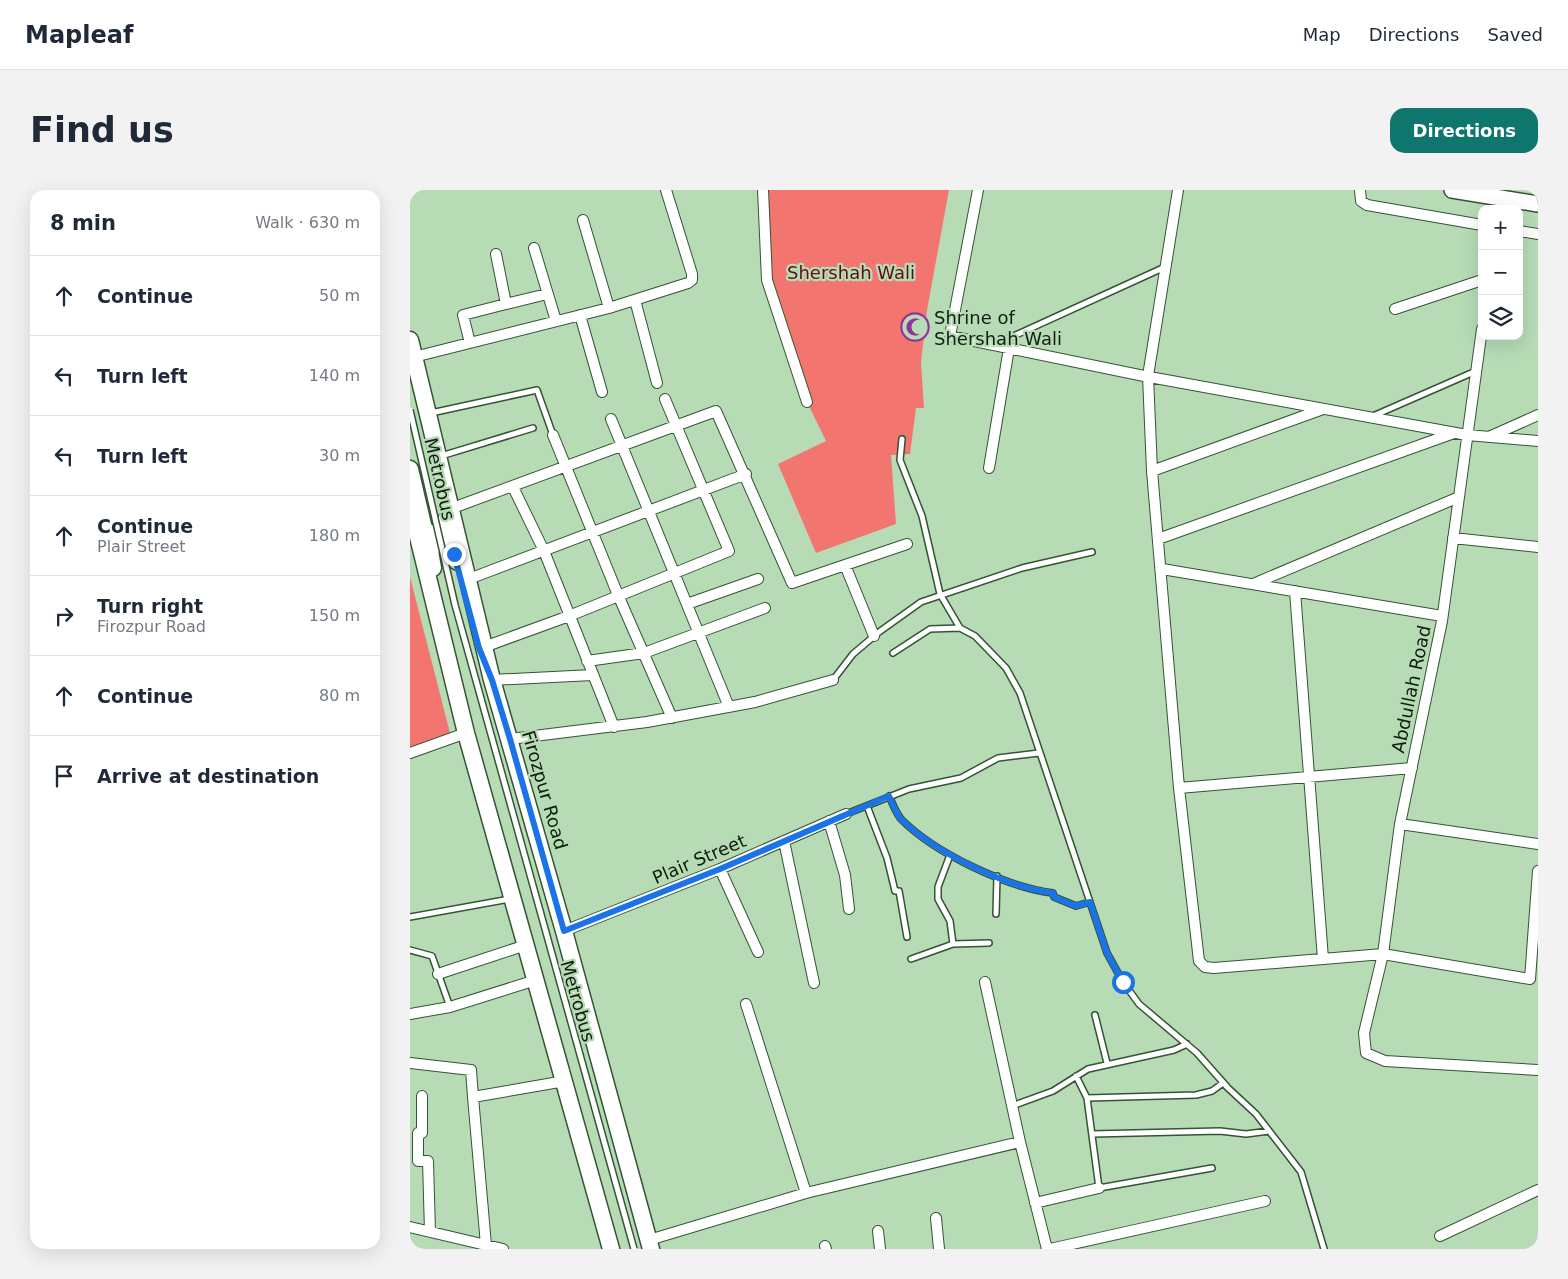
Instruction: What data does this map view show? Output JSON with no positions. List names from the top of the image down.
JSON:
{
  "streets": {
    "main road": ["Firozpur Road"],
    "street": ["Abdullah Road", "Plair Street"],
    "lane": ["Metrobus"]
  },
  "crossings": [
    ["Firozpur Road", "Plair Street"]
  ],
  "parks": ["Shershah Wali"],
  "places": {
    "mosque": ["Shrine of Shershah Wali"]
  },
  "page": {
    "header": "Mapleaf",
    "nav": ["Map", "Directions", "Saved"],
    "buttons": "Directions",
    "title": "Find us",
    "heading": ["8 min", "Walk · 630 m"],
    "map_buttons": ["+", "−"],
    "list": [
      ["Continue", "50 m"],
      ["Turn left", "140 m"],
      ["Turn left", "30 m"],
      ["Continue", "Plair Street", "180 m"],
      ["Turn right", "Firozpur Road", "150 m"],
      ["Continue", "80 m"],
      "Arrive at destination"
    ]
  }
}
